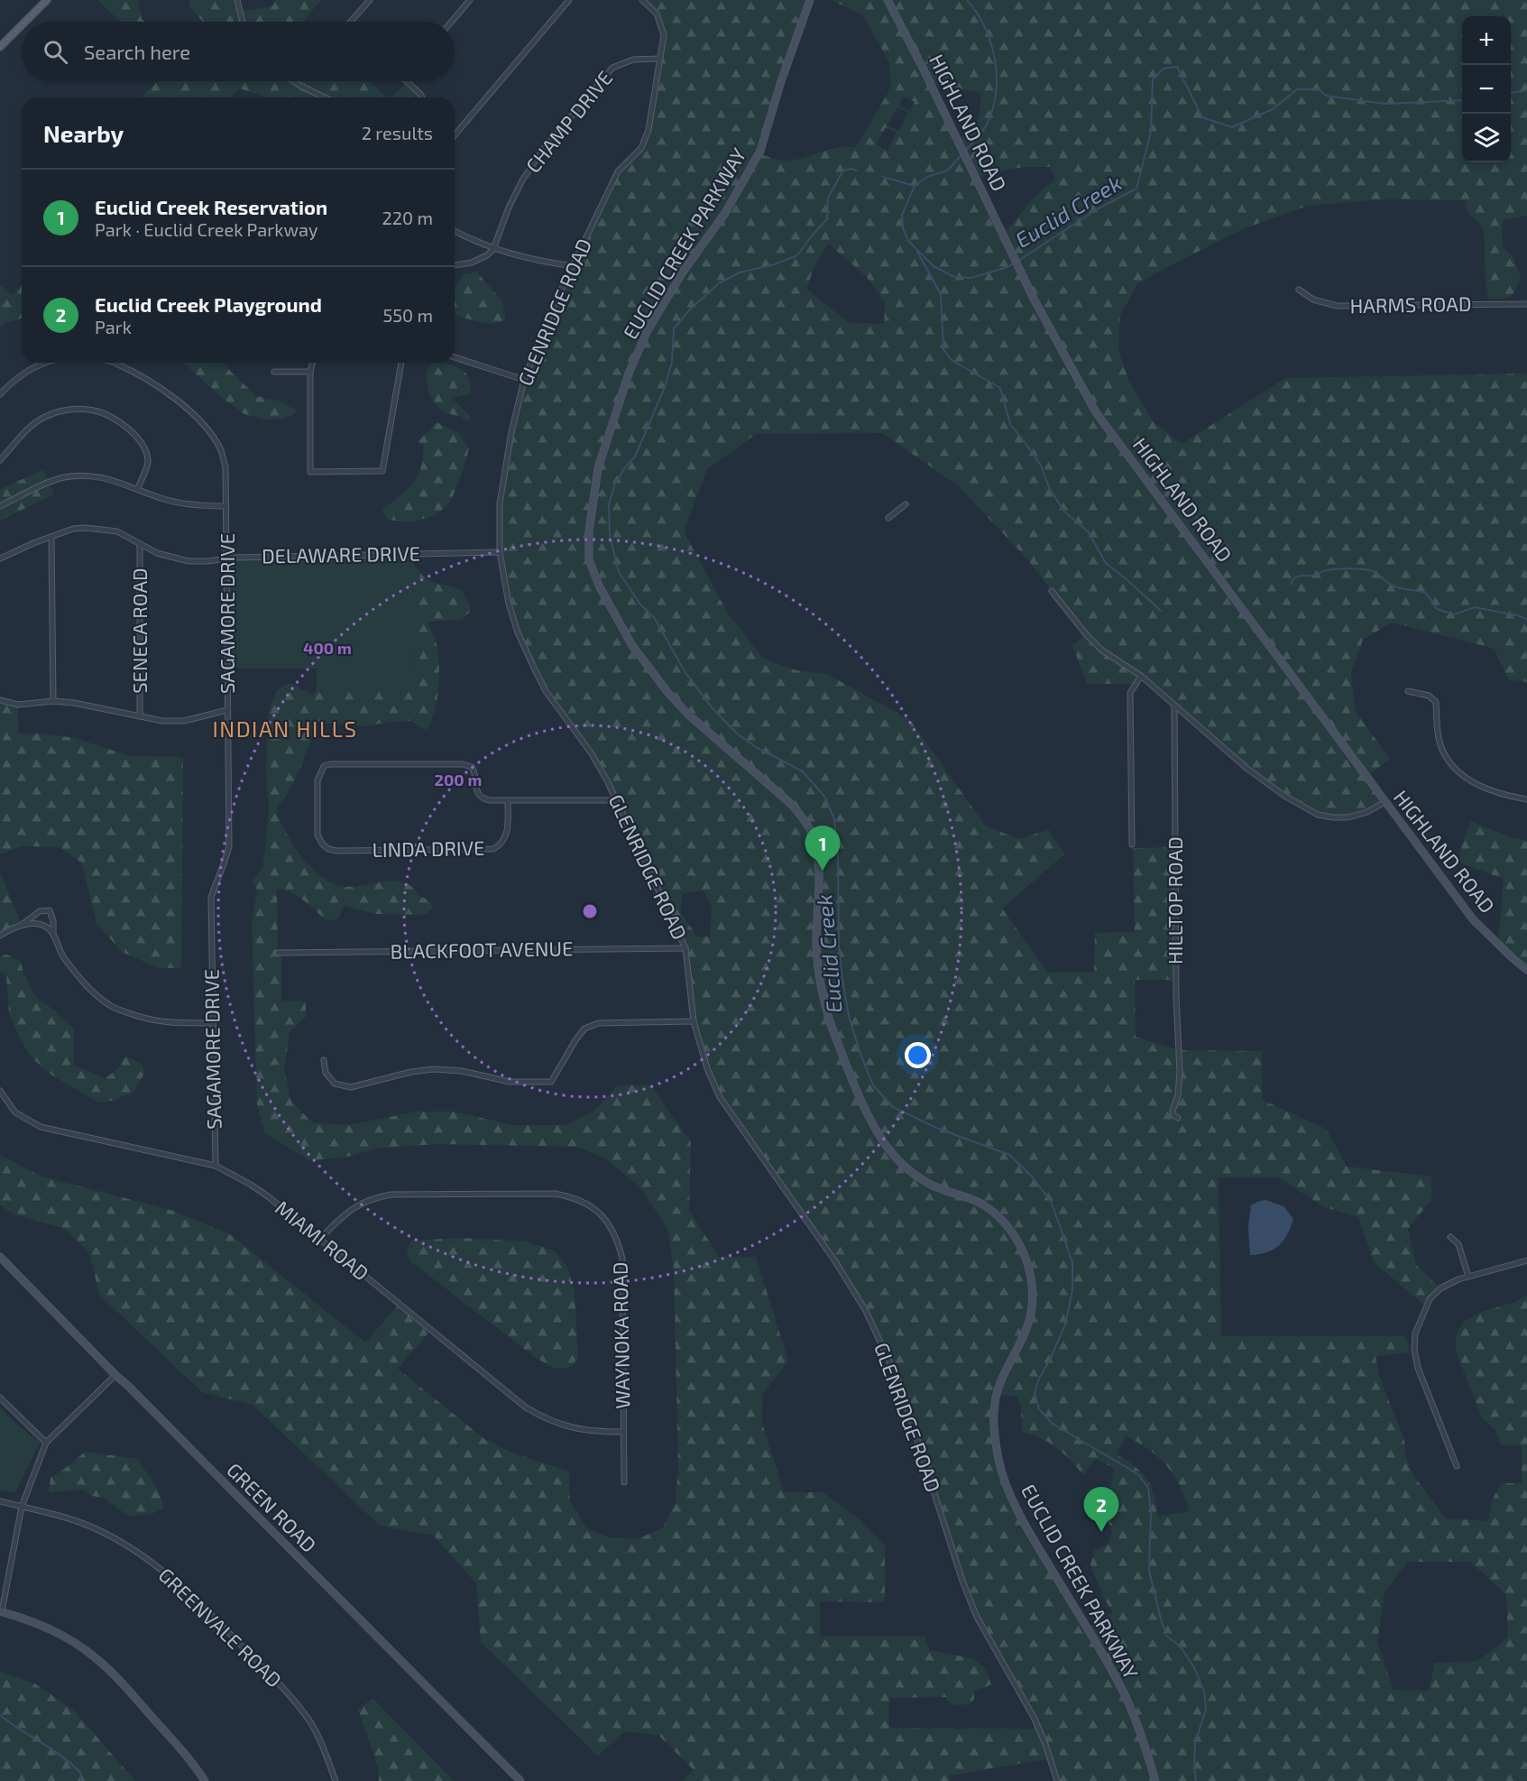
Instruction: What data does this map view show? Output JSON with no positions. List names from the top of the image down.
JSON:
{
  "streets": {
    "street": [
      "CHAMP DRIVE",
      "HIGHLAND ROAD",
      "EUCLID CREEK PARKWAY",
      "HARMS ROAD",
      "GLENRIDGE ROAD",
      "DELAWARE DRIVE",
      "SAGAMORE DRIVE",
      "SENECA ROAD",
      "LINDA DRIVE",
      "HILLTOP ROAD",
      "BLACKFOOT AVENUE",
      "MIAMI ROAD",
      "WAYNOKA ROAD",
      "GREEN ROAD",
      "GREENVALE ROAD"
    ]
  },
  "crossings": [
    ["CHAMP DRIVE", "GLENRIDGE ROAD"],
    ["GLENRIDGE ROAD", "DELAWARE DRIVE"],
    ["GLENRIDGE ROAD", "BLACKFOOT AVENUE"],
    ["DELAWARE DRIVE", "SAGAMORE DRIVE"],
    ["DELAWARE DRIVE", "SENECA ROAD"],
    ["SAGAMORE DRIVE", "MIAMI ROAD"],
    ["MIAMI ROAD", "WAYNOKA ROAD"]
  ],
  "districts": ["INDIAN HILLS"],
  "water": ["Euclid Creek"],
  "page": {
    "map_buttons": ["+", "−"],
    "search": "Search here",
    "heading": ["Nearby", "2 results"],
    "list": [
      {
        "mark": "1",
        "name": "Euclid Creek Reservation",
        "note": "Park · Euclid Creek Parkway",
        "value": "220 m"
      },
      {
        "mark": "2",
        "name": "Euclid Creek Playground",
        "note": "Park",
        "value": "550 m"
      }
    ],
    "pins": ["1", "2"]
  },
  "rings": ["400 m", "200 m"]
}
